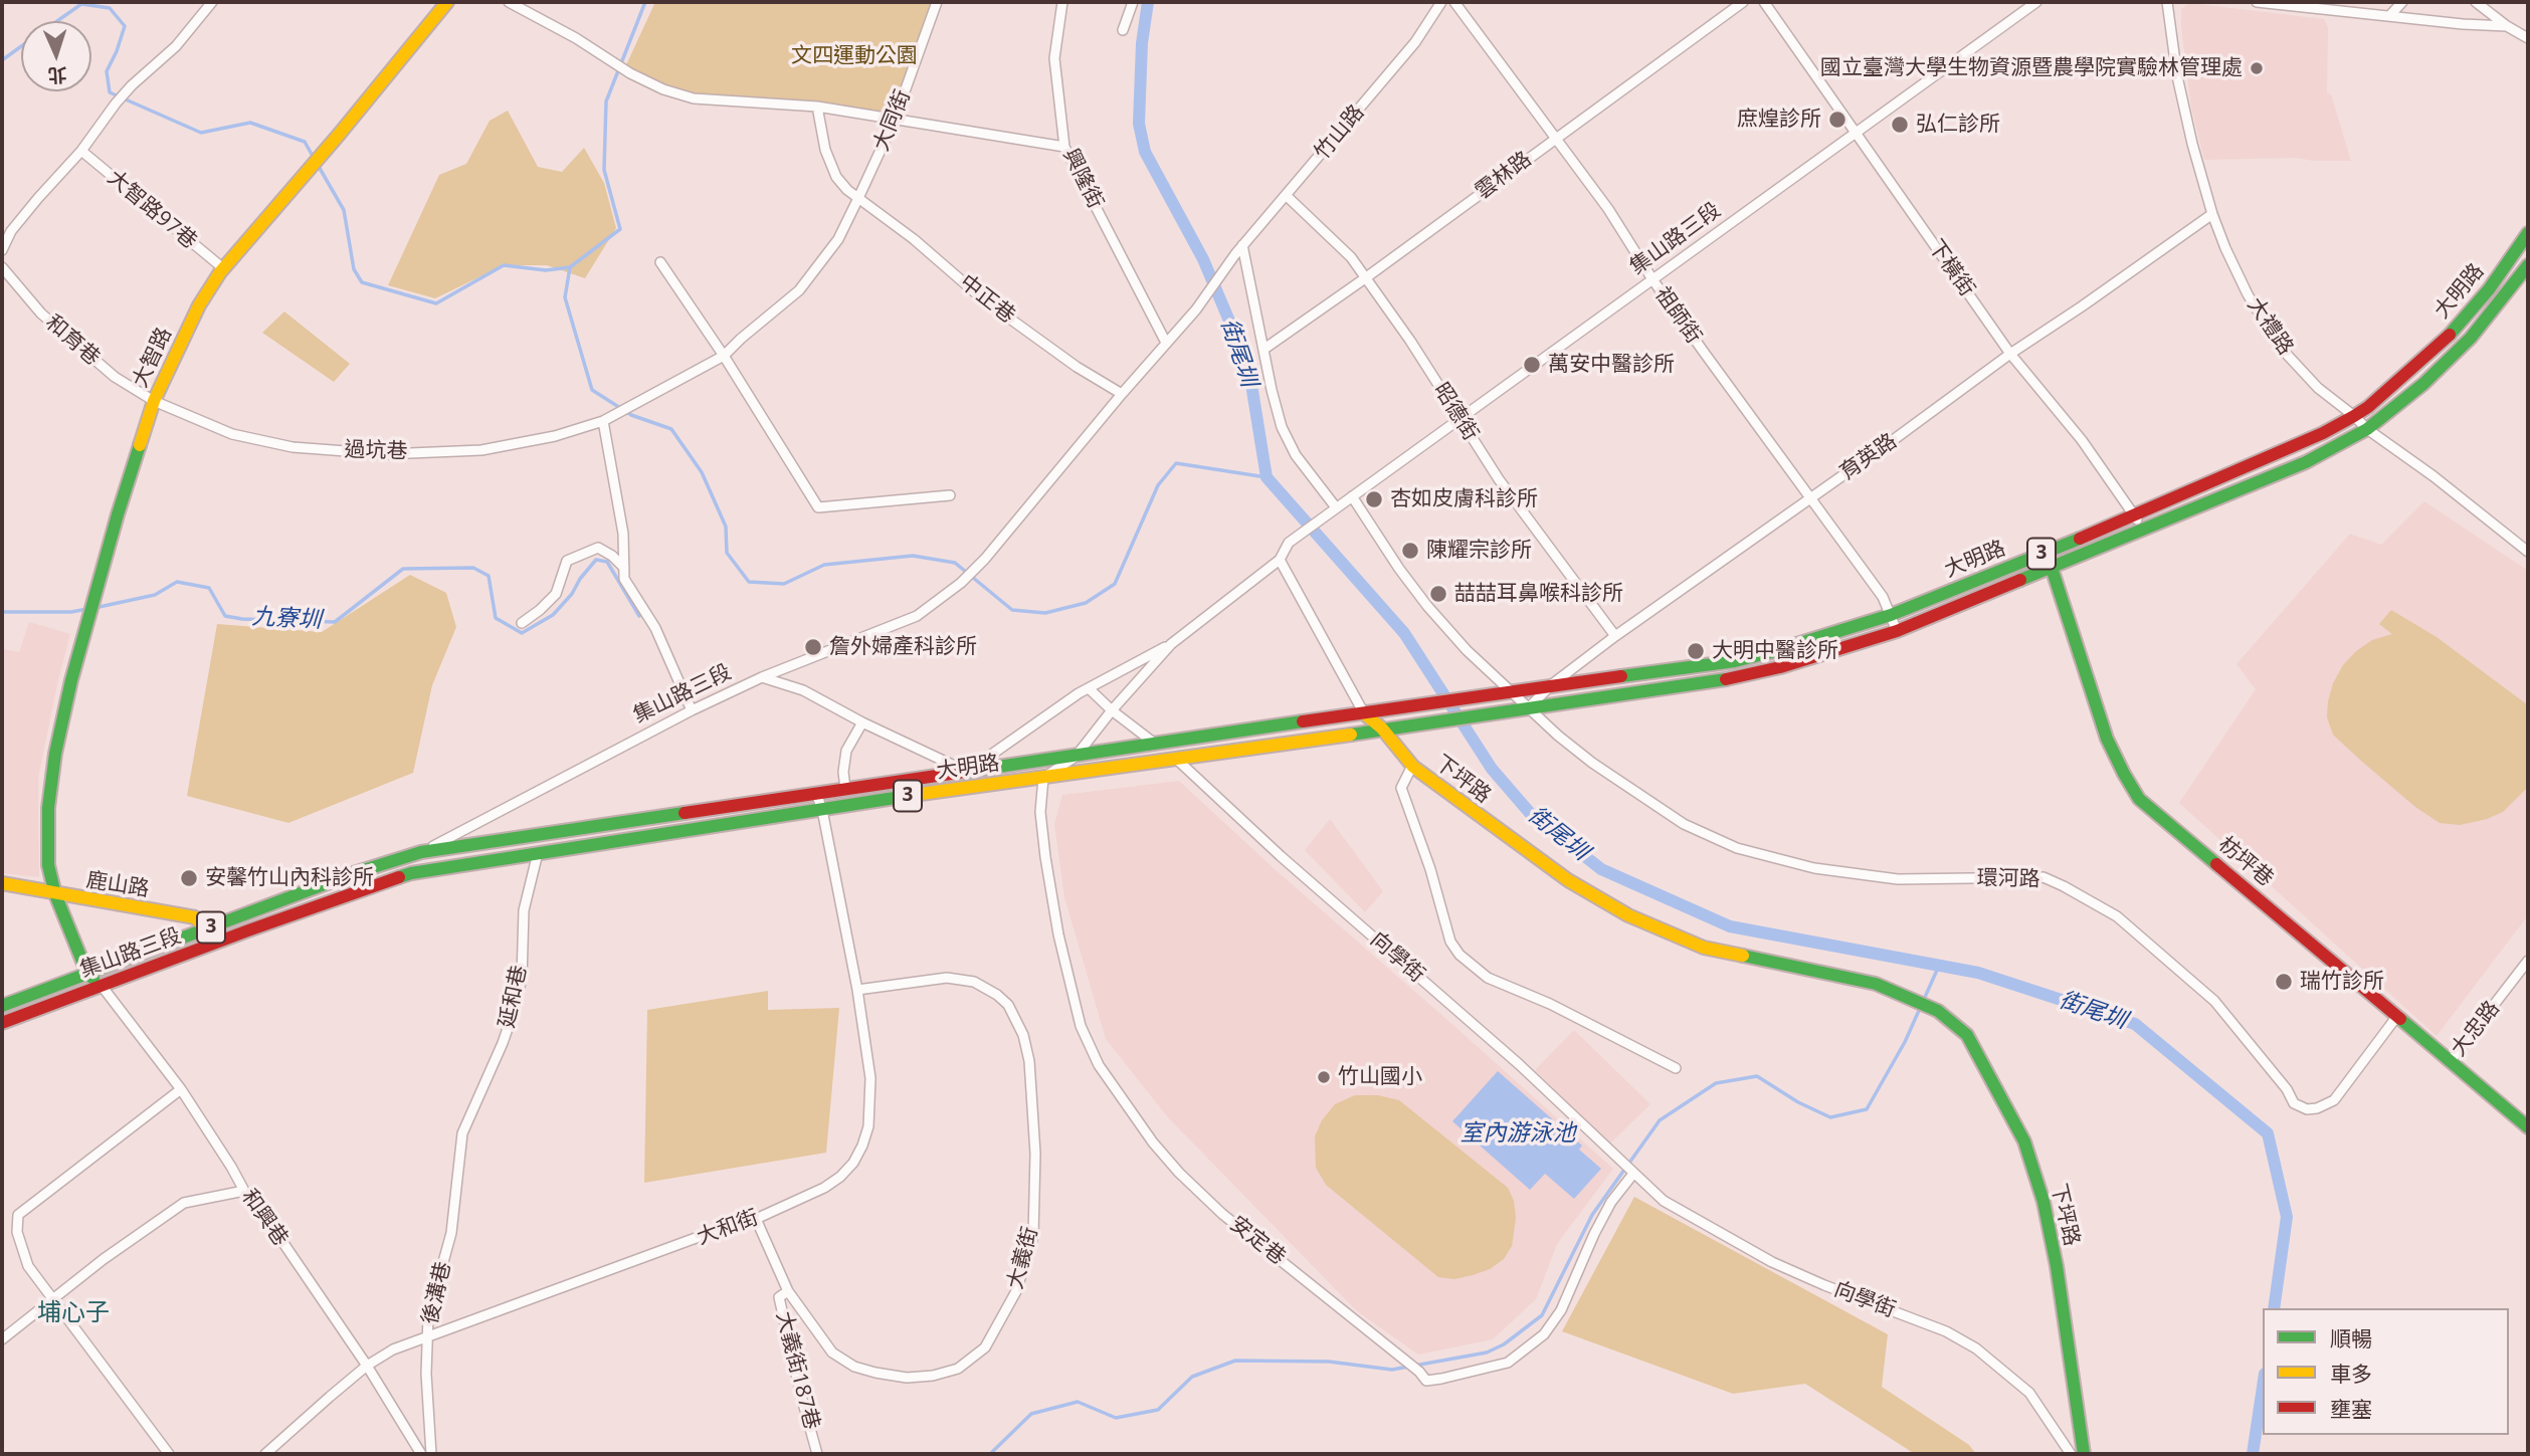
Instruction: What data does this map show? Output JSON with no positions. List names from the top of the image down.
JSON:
{
  "streets": {
    "main road": [
      "集山路三段",
      "大明路",
      "大智路",
      "3",
      "下坪路",
      "枋坪巷",
      "鹿山路"
    ],
    "street": [
      "大同街",
      "竹山路",
      "雲林路",
      "興隆街",
      "大智路97巷",
      "下橫街",
      "中正巷",
      "祖師街",
      "大禮路",
      "和育巷",
      "昭德街",
      "過坑巷",
      "育英路",
      "環河路",
      "向學街",
      "延和巷",
      "大忠路",
      "和興巷",
      "大和街",
      "安定巷",
      "大義街",
      "後溝巷",
      "大義街187巷"
    ]
  },
  "crossings": [
    ["大同街", "中正巷"],
    ["竹山路", "興隆街"],
    ["竹山路", "昭德街"],
    ["雲林路", "祖師街"],
    ["雲林路", "昭德街"],
    ["大智路97巷", "大智路"],
    ["集山路三段", "下橫街"],
    ["集山路三段", "大明路"],
    ["集山路三段", "祖師街"],
    ["集山路三段", "大智路"],
    ["集山路三段", "昭德街"],
    ["集山路三段", "下坪路"],
    ["集山路三段", "環河路"],
    ["集山路三段", "鹿山路"],
    ["集山路三段", "和興巷"],
    ["下橫街", "大明路"],
    ["下橫街", "育英路"],
    ["大明路", "祖師街"],
    ["大明路", "大禮路"],
    ["大明路", "育英路"],
    ["大明路", "下坪路"],
    ["大明路", "枋坪巷"],
    ["大明路", "環河路"],
    ["大明路", "向學街"],
    ["大明路", "延和巷"],
    ["大明路", "大和街"],
    ["大明路", "安定巷"],
    ["祖師街", "育英路"],
    ["大禮路", "育英路"],
    ["和育巷", "大智路"],
    ["和育巷", "過坑巷"],
    ["大智路", "過坑巷"],
    ["大智路", "鹿山路"],
    ["大智路", "和興巷"],
    ["昭德街", "育英路"],
    ["育英路", "環河路"],
    ["枋坪巷", "環河路"],
    ["枋坪巷", "大忠路"],
    ["向學街", "安定巷"],
    ["延和巷", "後溝巷"],
    ["和興巷", "大和街"],
    ["大和街", "大義街"],
    ["大和街", "後溝巷"],
    ["大義街", "大義街187巷"]
  ],
  "districts": ["埔心子"],
  "water": ["街尾圳", "九寮圳", "室內游泳池"],
  "parks": ["文四運動公園"],
  "places": [
    "國立臺灣大學生物資源暨農學院實驗林管理處",
    "庶煌診所",
    "弘仁診所",
    "萬安中醫診所",
    "杏如皮膚科診所",
    "陳耀宗診所",
    "喆喆耳鼻喉科診所",
    "詹外婦產科診所",
    "大明中醫診所",
    "安馨竹山內科診所",
    "瑞竹診所",
    "竹山國小"
  ],
  "legend": ["順暢", "車多", "壅塞"],
  "north": "bottom"
}
